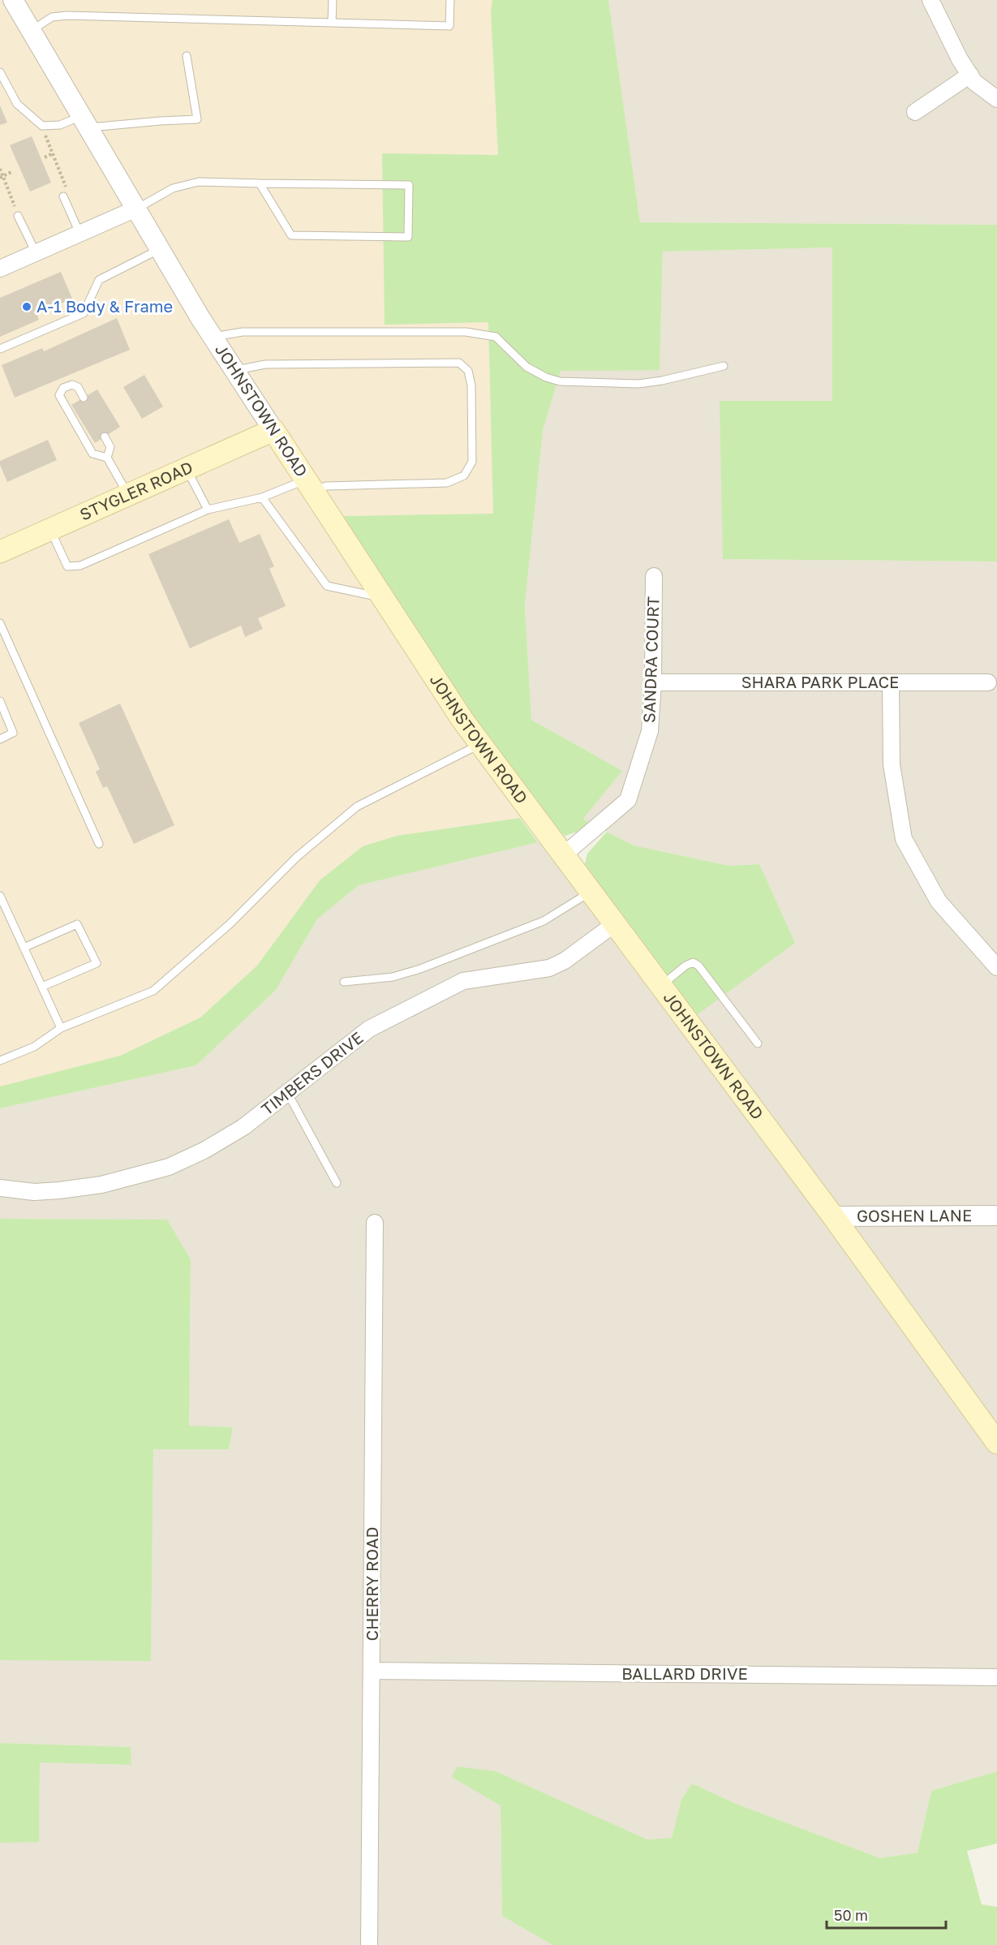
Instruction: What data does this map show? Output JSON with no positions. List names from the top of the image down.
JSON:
{
  "streets": {
    "main road": ["JOHNSTOWN ROAD", "STYGLER ROAD"],
    "street": [
      "SANDRA COURT",
      "SHARA PARK PLACE",
      "TIMBERS DRIVE",
      "GOSHEN LANE",
      "CHERRY ROAD",
      "BALLARD DRIVE"
    ]
  },
  "crossings": [
    ["JOHNSTOWN ROAD", "STYGLER ROAD"],
    ["JOHNSTOWN ROAD", "SANDRA COURT"],
    ["JOHNSTOWN ROAD", "TIMBERS DRIVE"],
    ["JOHNSTOWN ROAD", "GOSHEN LANE"],
    ["SANDRA COURT", "SHARA PARK PLACE"],
    ["CHERRY ROAD", "BALLARD DRIVE"]
  ],
  "places": ["A-1 Body & Frame"],
  "scale_bar": "50 m"
}
